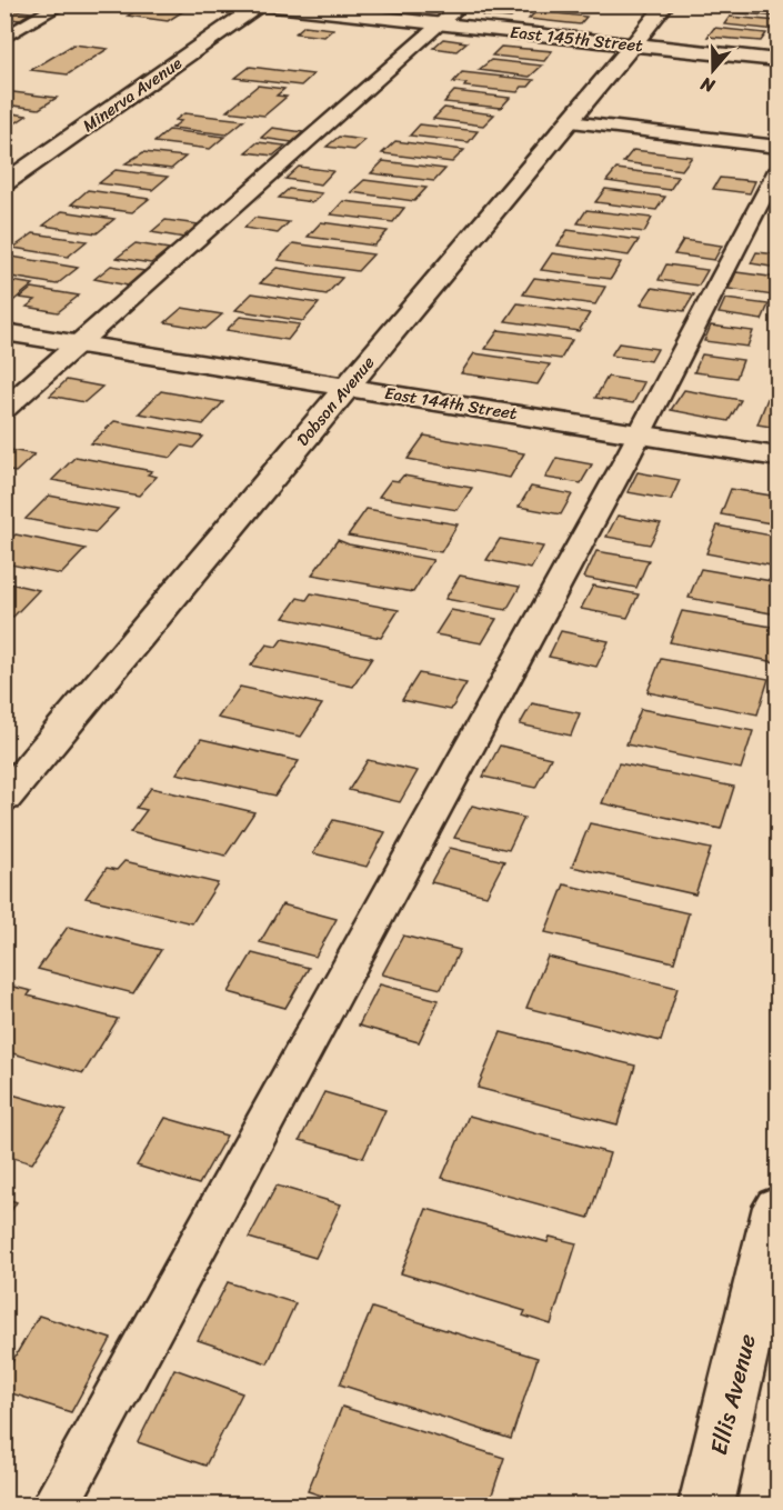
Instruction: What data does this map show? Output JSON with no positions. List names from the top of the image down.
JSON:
{
  "streets": {
    "street": [
      "East 145th Street",
      "Minerva Avenue",
      "Dobson Avenue",
      "East 144th Street",
      "Ellis Avenue"
    ]
  },
  "crossings": [
    ["East 145th Street", "Minerva Avenue"],
    ["East 145th Street", "Dobson Avenue"],
    ["Dobson Avenue", "East 144th Street"]
  ],
  "north": "bottom"
}
